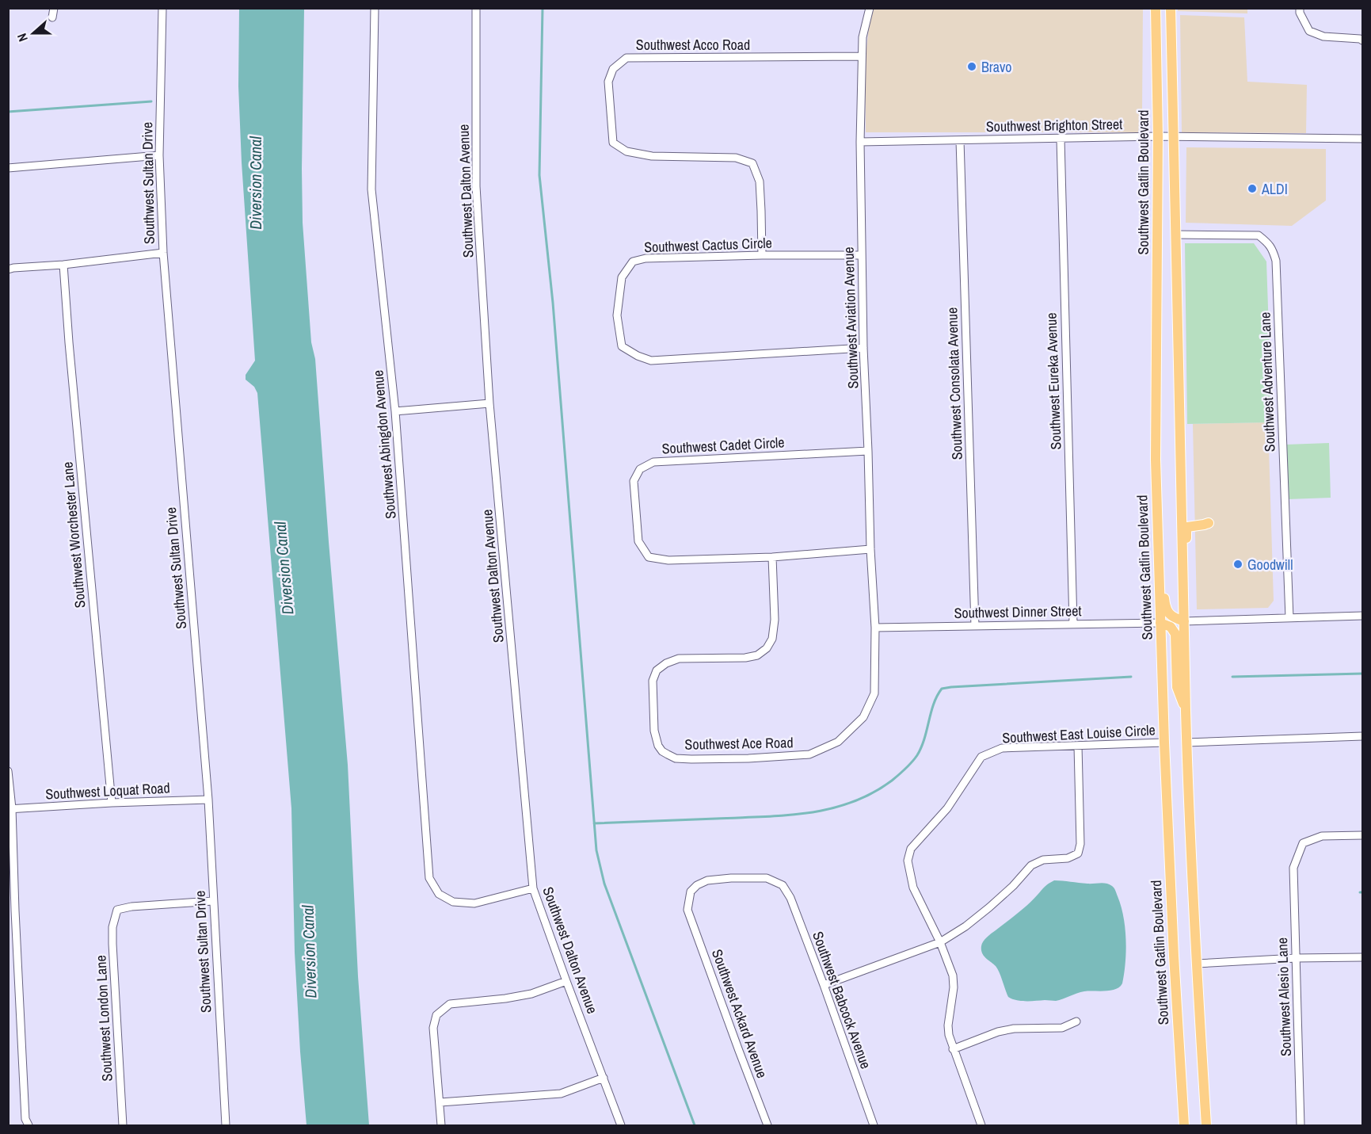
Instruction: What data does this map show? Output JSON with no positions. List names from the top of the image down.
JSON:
{
  "streets": {
    "main road": ["Southwest Gatlin Boulevard"],
    "street": [
      "Southwest Acco Road",
      "Southwest Brighton Street",
      "Southwest Sultan Drive",
      "Southwest Dalton Avenue",
      "Southwest Cactus Circle",
      "Southwest Aviation Avenue",
      "Southwest Eureka Avenue",
      "Southwest Adventure Lane",
      "Southwest Consolata Avenue",
      "Southwest Abingdon Avenue",
      "Southwest Cadet Circle",
      "Southwest Worchester Lane",
      "Southwest Dinner Street",
      "Southwest East Louise Circle",
      "Southwest Ace Road",
      "Southwest Loquat Road",
      "Southwest Alesio Lane",
      "Southwest Babcock Avenue",
      "Southwest Ackard Avenue",
      "Southwest London Lane"
    ]
  },
  "crossings": [
    ["Southwest Acco Road", "Southwest Cactus Circle"],
    ["Southwest Acco Road", "Southwest Aviation Avenue"],
    ["Southwest Brighton Street", "Southwest Gatlin Boulevard"],
    ["Southwest Brighton Street", "Southwest Aviation Avenue"],
    ["Southwest Brighton Street", "Southwest Eureka Avenue"],
    ["Southwest Brighton Street", "Southwest Consolata Avenue"],
    ["Southwest Gatlin Boulevard", "Southwest Dinner Street"],
    ["Southwest Gatlin Boulevard", "Southwest East Louise Circle"],
    ["Southwest Sultan Drive", "Southwest Loquat Road"],
    ["Southwest Sultan Drive", "Southwest London Lane"],
    ["Southwest Dalton Avenue", "Southwest Abingdon Avenue"],
    ["Southwest Cactus Circle", "Southwest Aviation Avenue"],
    ["Southwest Aviation Avenue", "Southwest Cadet Circle"],
    ["Southwest Aviation Avenue", "Southwest Dinner Street"],
    ["Southwest Aviation Avenue", "Southwest Ace Road"],
    ["Southwest Eureka Avenue", "Southwest Dinner Street"],
    ["Southwest Consolata Avenue", "Southwest Dinner Street"],
    ["Southwest Cadet Circle", "Southwest Ace Road"],
    ["Southwest Worchester Lane", "Southwest Loquat Road"],
    ["Southwest Dinner Street", "Southwest Ace Road"],
    ["Southwest Babcock Avenue", "Southwest Ackard Avenue"]
  ],
  "water": ["Diversion Canal"],
  "places": ["Bravo", "ALDI", "Goodwill"],
  "north": "left"
}
